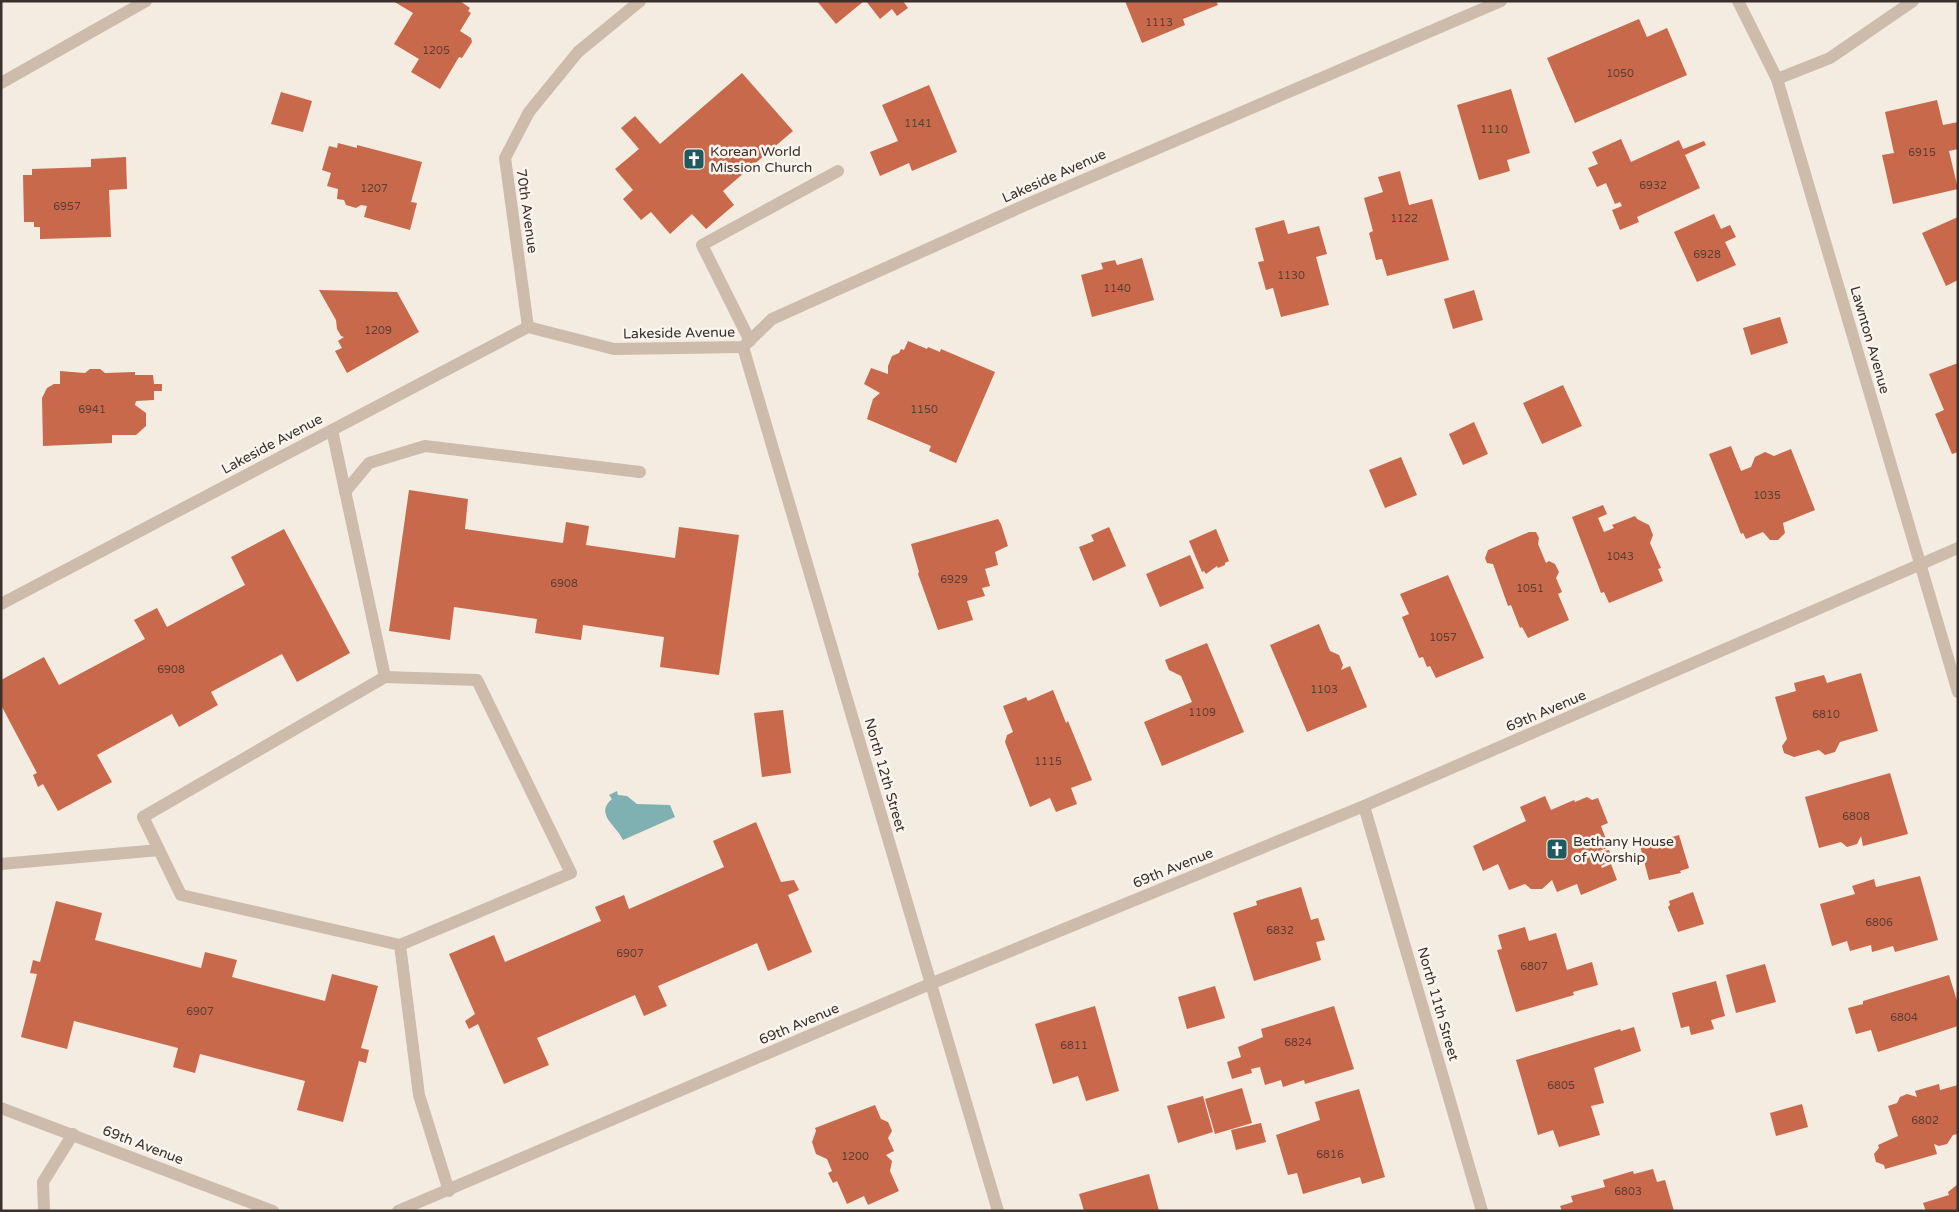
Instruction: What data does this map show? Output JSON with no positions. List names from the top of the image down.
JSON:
{
  "streets": {
    "street": [
      "Lakeside Avenue",
      "70th Avenue",
      "Lawnton Avenue",
      "69th Avenue",
      "North 12th Street",
      "North 11th Street"
    ]
  },
  "crossings": [
    ["Lakeside Avenue", "70th Avenue"],
    ["Lakeside Avenue", "North 12th Street"],
    ["Lawnton Avenue", "69th Avenue"],
    ["69th Avenue", "North 12th Street"],
    ["69th Avenue", "North 11th Street"]
  ],
  "places": {
    "church": ["Korean World Mission Church", "Bethany House of Worship"]
  },
  "house_numbers": [
    "1113",
    "1205",
    "1050",
    "1141",
    "1110",
    "6915",
    "6932",
    "1207",
    "6957",
    "1122",
    "6928",
    "1130",
    "1140",
    "1209",
    "6941",
    "1150",
    "1035",
    "1043",
    "6929",
    "6908",
    "1051",
    "1057",
    "6908",
    "1103",
    "1109",
    "6810",
    "1115",
    "6808",
    "6806",
    "6832",
    "6907",
    "6807",
    "6907",
    "6804",
    "6824",
    "6811",
    "6805",
    "6802",
    "6816",
    "1200",
    "6803"
  ]
}
